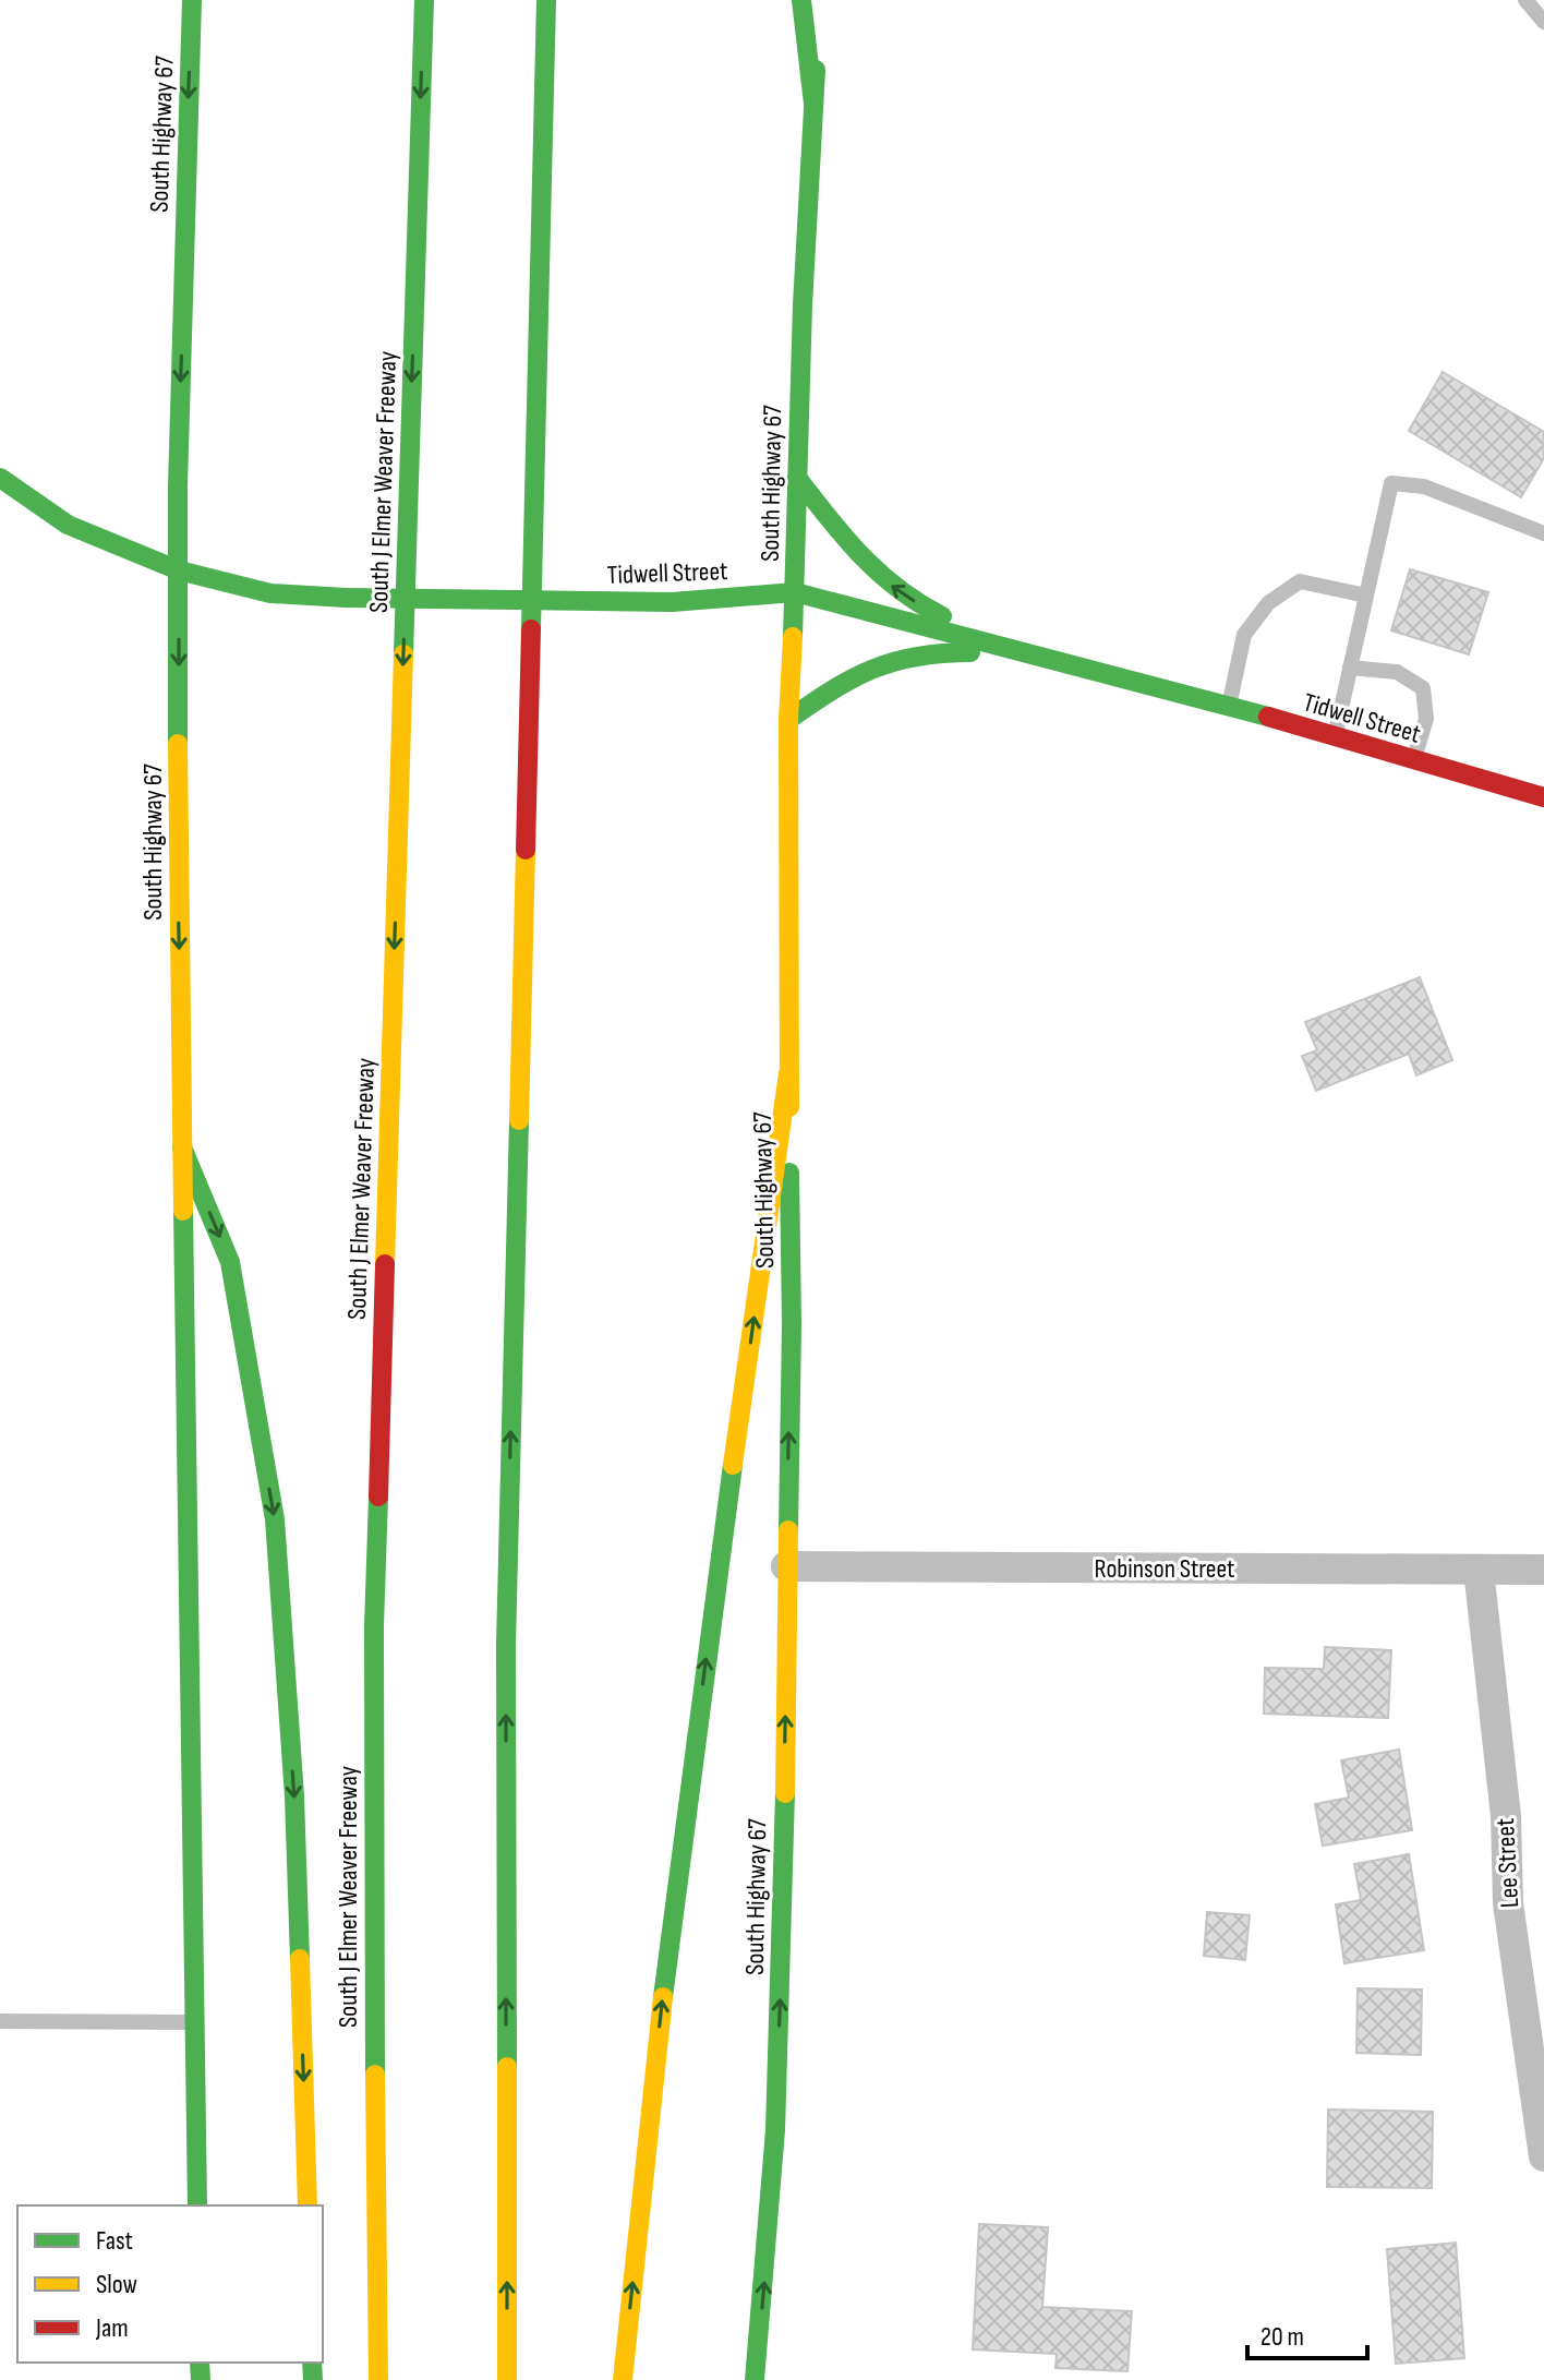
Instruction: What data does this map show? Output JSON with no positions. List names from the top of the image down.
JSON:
{
  "streets": {
    "main road": ["South Highway 67", "South J Elmer Weaver Freeway", "Tidwell Street"],
    "street": ["Robinson Street", "Lee Street"]
  },
  "crossings": [
    ["South Highway 67", "Tidwell Street"],
    ["South Highway 67", "Robinson Street"],
    ["Robinson Street", "Lee Street"]
  ],
  "legend": ["Fast", "Slow", "Jam"],
  "scale_bar": "20 m"
}
